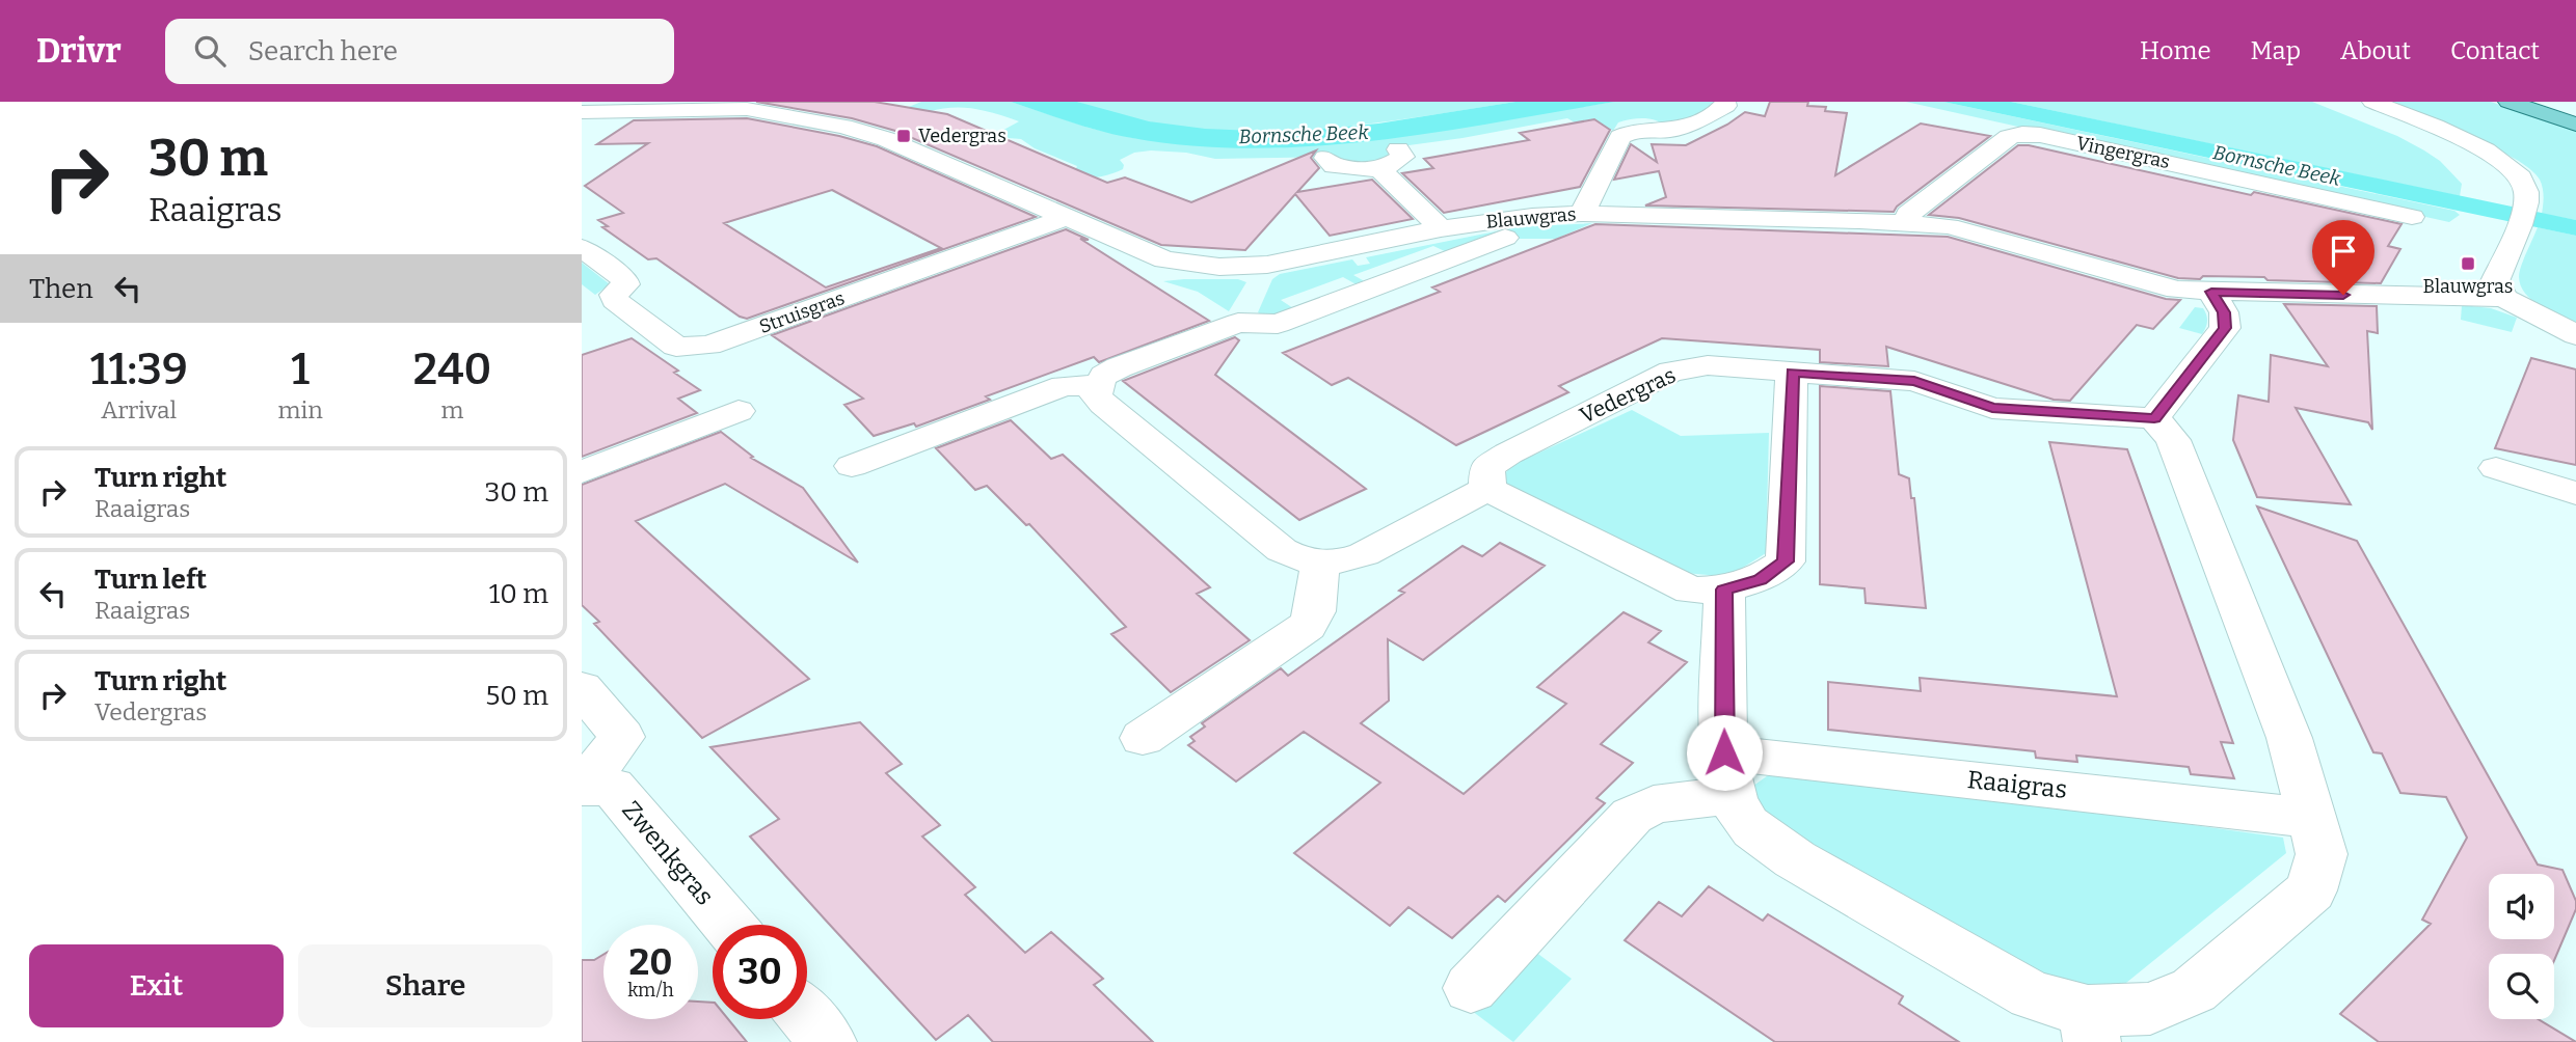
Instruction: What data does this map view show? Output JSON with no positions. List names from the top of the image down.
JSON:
{
  "streets": {
    "street": [
      "Vingergras",
      "Blauwgras",
      "Struisgras",
      "Vedergras",
      "Raaigras",
      "Zwenkgras"
    ]
  },
  "crossings": [
    ["Vingergras", "Blauwgras"],
    ["Blauwgras", "Struisgras"]
  ],
  "water": ["Bornsche Beek"],
  "places": {
    "transit": ["Vedergras", "Blauwgras"]
  },
  "page": {
    "header": "Drivr",
    "search": "Search here",
    "nav": [
      "Home",
      "Map",
      "About",
      "Contact"
    ],
    "turn": ["30 m", "Raaigras"],
    "then": "Then",
    "eta": [
      "11:39",
      "Arrival",
      "1",
      "min",
      "240",
      "m"
    ],
    "list": [
      {
        "name": "Turn right",
        "note": "Raaigras",
        "value": "30 m"
      },
      {
        "name": "Turn left",
        "note": "Raaigras",
        "value": "10 m"
      },
      {
        "name": "Turn right",
        "note": "Vedergras",
        "value": "50 m"
      }
    ],
    "speed": "20 km/h",
    "limit": "30",
    "buttons": ["Exit", "Share"]
  }
}
